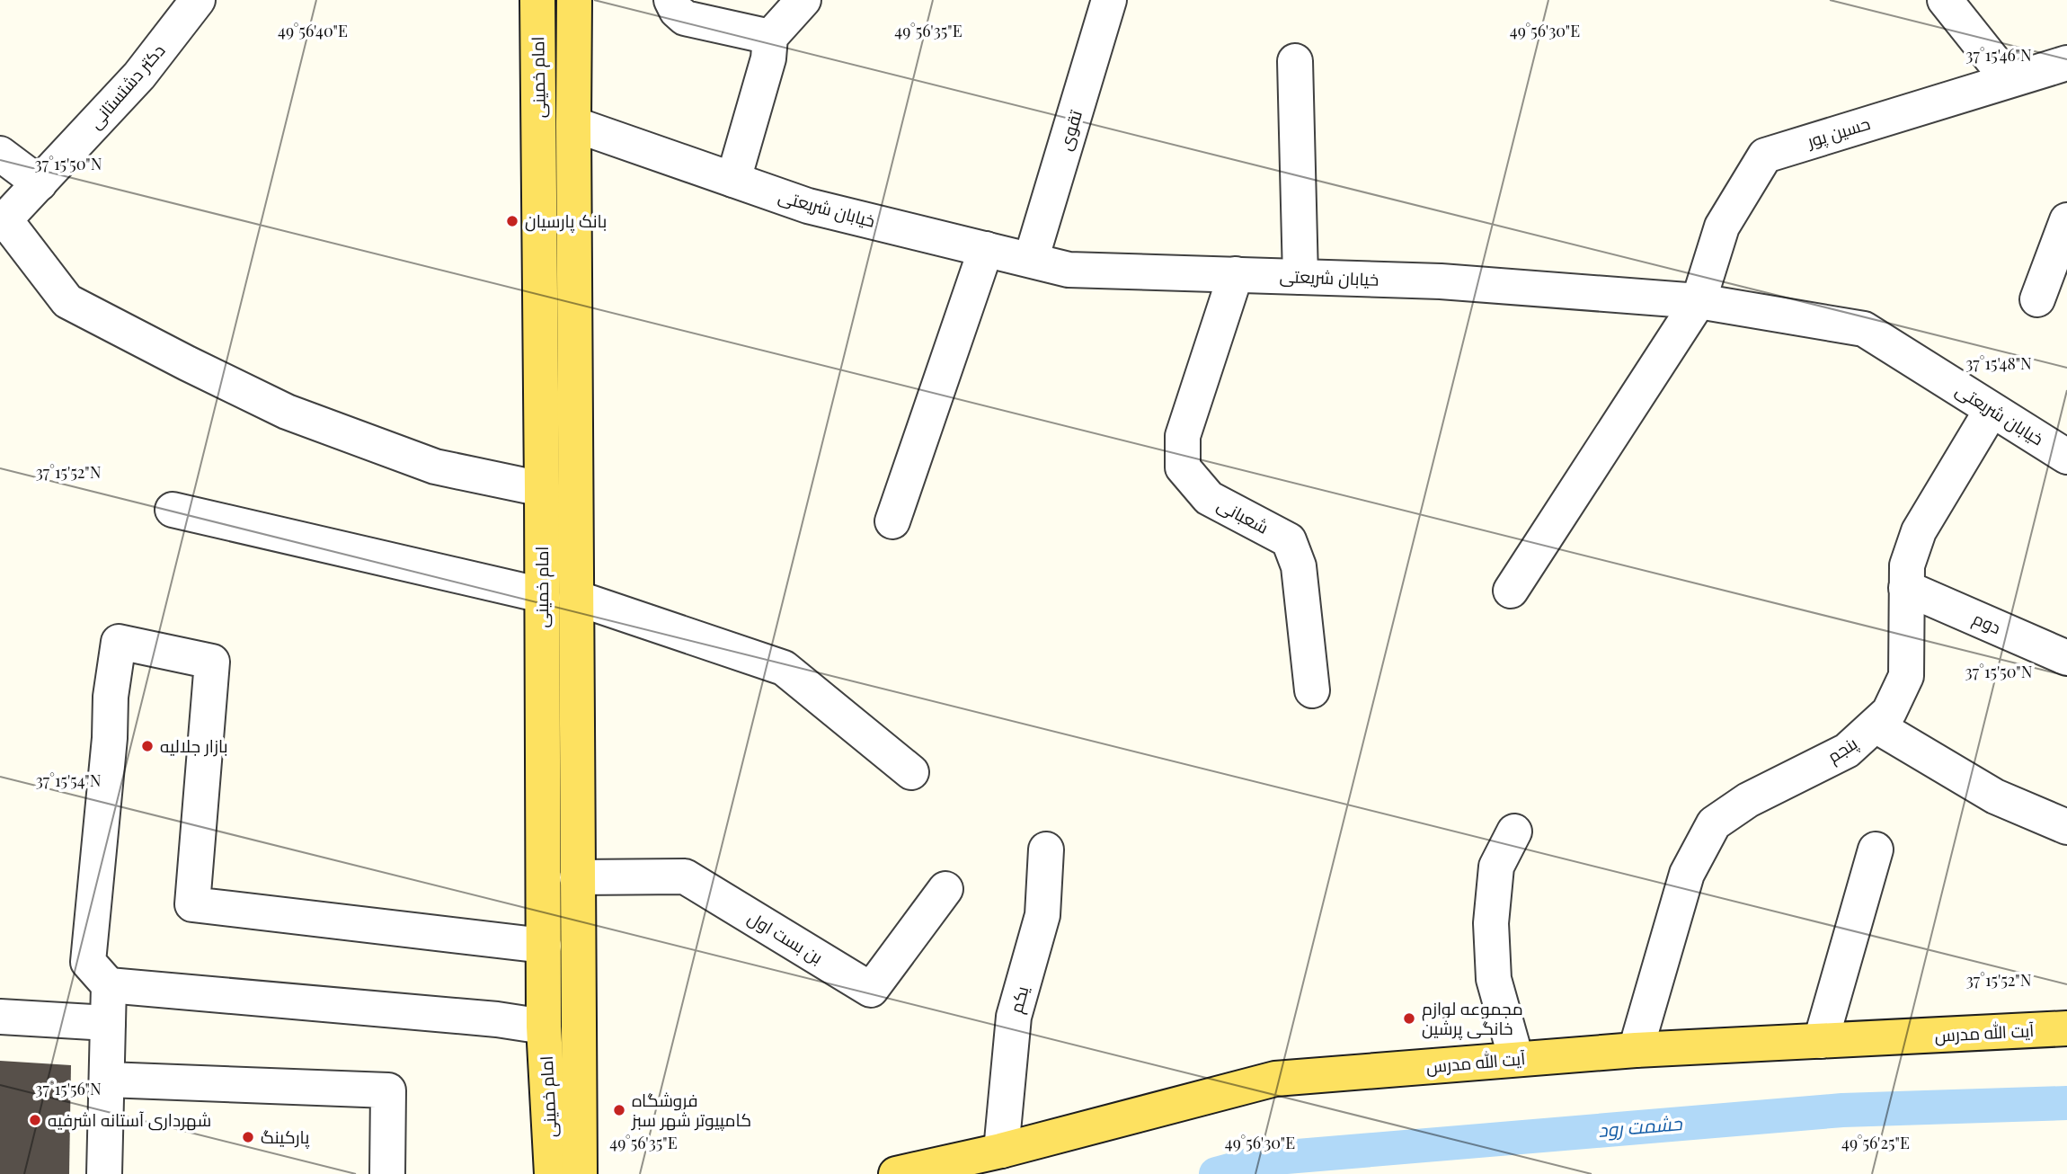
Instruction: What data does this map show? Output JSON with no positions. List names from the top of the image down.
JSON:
{
  "streets": {
    "main road": ["امام خمینی", "آیت الله مدرس"],
    "street": [
      "دکتر دشتستانی",
      "تقوی",
      "حسین پور",
      "خیابان شریعتی",
      "شعبانی",
      "دوم",
      "پنجم",
      "بن بست اول",
      "یکم"
    ]
  },
  "crossings": [
    ["امام خمینی", "خیابان شریعتی"],
    ["امام خمینی", "بن بست اول"],
    ["تقوی", "خیابان شریعتی"],
    ["حسین پور", "خیابان شریعتی"],
    ["خیابان شریعتی", "شعبانی"],
    ["خیابان شریعتی", "پنجم"],
    ["دوم", "پنجم"],
    ["پنجم", "آیت الله مدرس"],
    ["یکم", "آیت الله مدرس"]
  ],
  "water": ["حشمت رود"],
  "places": [
    "بانک پارسیان",
    "بازار جلالیه",
    "مجموعه لوازم خانگی پرشین",
    "فروشگاه کامپیوتر شهر سبز",
    "شهرداری آستانه اشرفیه",
    "پارکینگ"
  ],
  "coordinates": [
    "49°56'40\"E",
    "49°56'35\"E",
    "49°56'30\"E",
    "37°15'46\"N",
    "37°15'50\"N",
    "37°15'48\"N",
    "37°15'52\"N",
    "37°15'54\"N",
    "37°15'56\"N",
    "49°56'25\"E"
  ]
}
